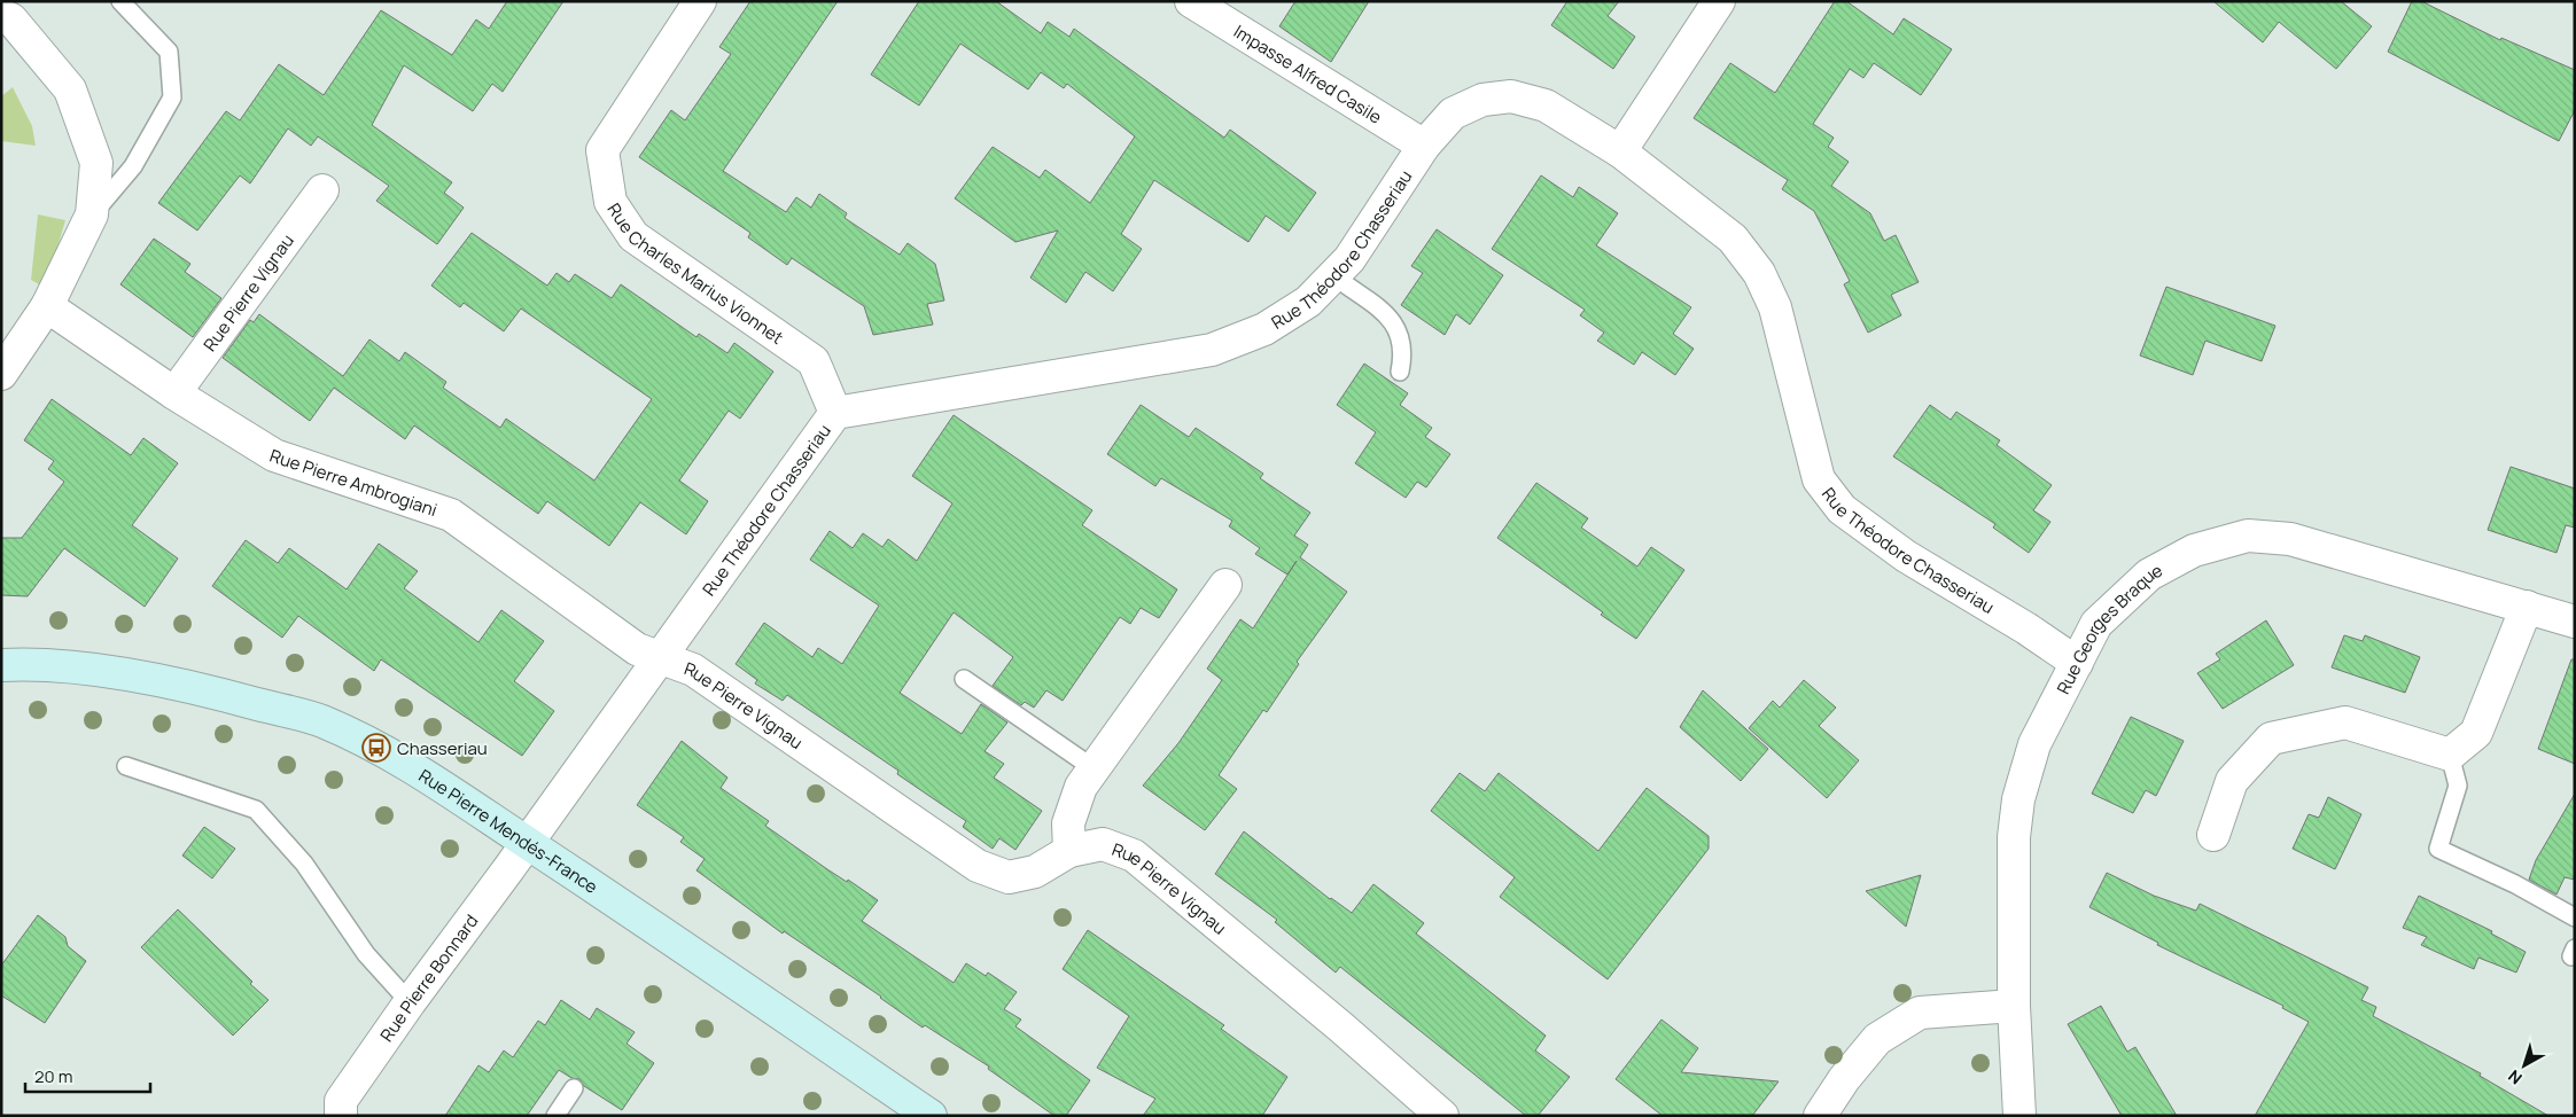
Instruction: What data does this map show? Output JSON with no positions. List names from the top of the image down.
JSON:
{
  "streets": {
    "street": [
      "Impasse Alfred Casile",
      "Rue Théodore Chasseriau",
      "Rue Charles Marius Vionnet",
      "Rue Pierre Vignau",
      "Rue Pierre Ambrogiani",
      "Rue Georges Braque",
      "Rue Pierre Mendés-France",
      "Rue Pierre Bonnard"
    ]
  },
  "crossings": [
    ["Impasse Alfred Casile", "Rue Théodore Chasseriau"],
    ["Rue Théodore Chasseriau", "Rue Charles Marius Vionnet"],
    ["Rue Théodore Chasseriau", "Rue Pierre Vignau"],
    ["Rue Théodore Chasseriau", "Rue Pierre Ambrogiani"],
    ["Rue Théodore Chasseriau", "Rue Georges Braque"],
    ["Rue Théodore Chasseriau", "Rue Pierre Mendés-France"],
    ["Rue Théodore Chasseriau", "Rue Pierre Bonnard"],
    ["Rue Pierre Vignau", "Rue Pierre Ambrogiani"],
    ["Rue Pierre Mendés-France", "Rue Pierre Bonnard"]
  ],
  "places": {
    "bus stop": ["Chasseriau"]
  },
  "scale_bar": "20 m",
  "north": "bottom left"
}
